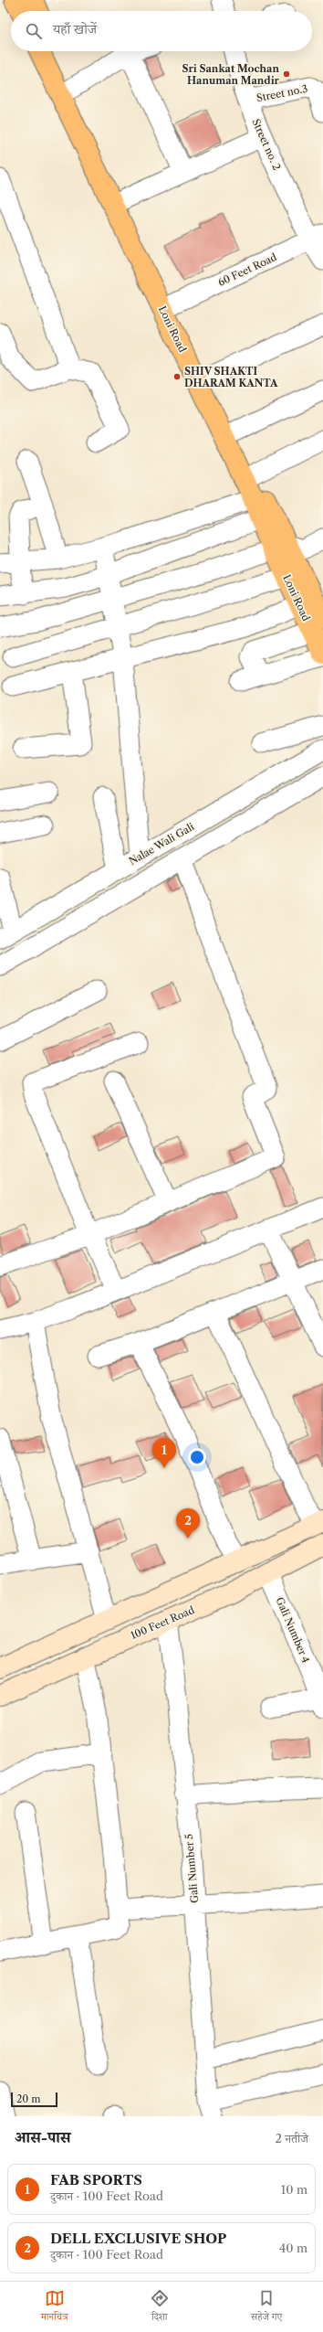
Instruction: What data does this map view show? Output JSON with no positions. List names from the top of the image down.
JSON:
{
  "streets": {
    "highway": ["Loni Road"],
    "main road": ["100 Feet Road"],
    "street": [
      "Street no.3",
      "Street no. 2",
      "60 Feet Road",
      "Nalae Wali Gali",
      "Gali Number 4",
      "Gali Number 5"
    ]
  },
  "crossings": [
    ["Street no.3", "Street no. 2"],
    ["Street no. 2", "60 Feet Road"],
    ["60 Feet Road", "Loni Road"],
    ["100 Feet Road", "Gali Number 4"],
    ["100 Feet Road", "Gali Number 5"]
  ],
  "places": ["Sri Sankat Mochan Hanuman Mandir", "SHIV SHAKTI DHARAM KANTA"],
  "scale_bar": "20 m",
  "page": {
    "search": "यहाँ खोजें",
    "pins": ["1", "2"],
    "scale": "20 m",
    "heading": ["आस-पास", "2 नतीजे"],
    "list": [
      {
        "mark": "1",
        "name": "FAB SPORTS",
        "note": "दुकान · 100 Feet Road",
        "value": "10 m"
      },
      {
        "mark": "2",
        "name": "DELL EXCLUSIVE SHOP",
        "note": "दुकान · 100 Feet Road",
        "value": "40 m"
      }
    ],
    "nav": ["मानचित्र", "दिशा", "सहेजे गए"]
  }
}
